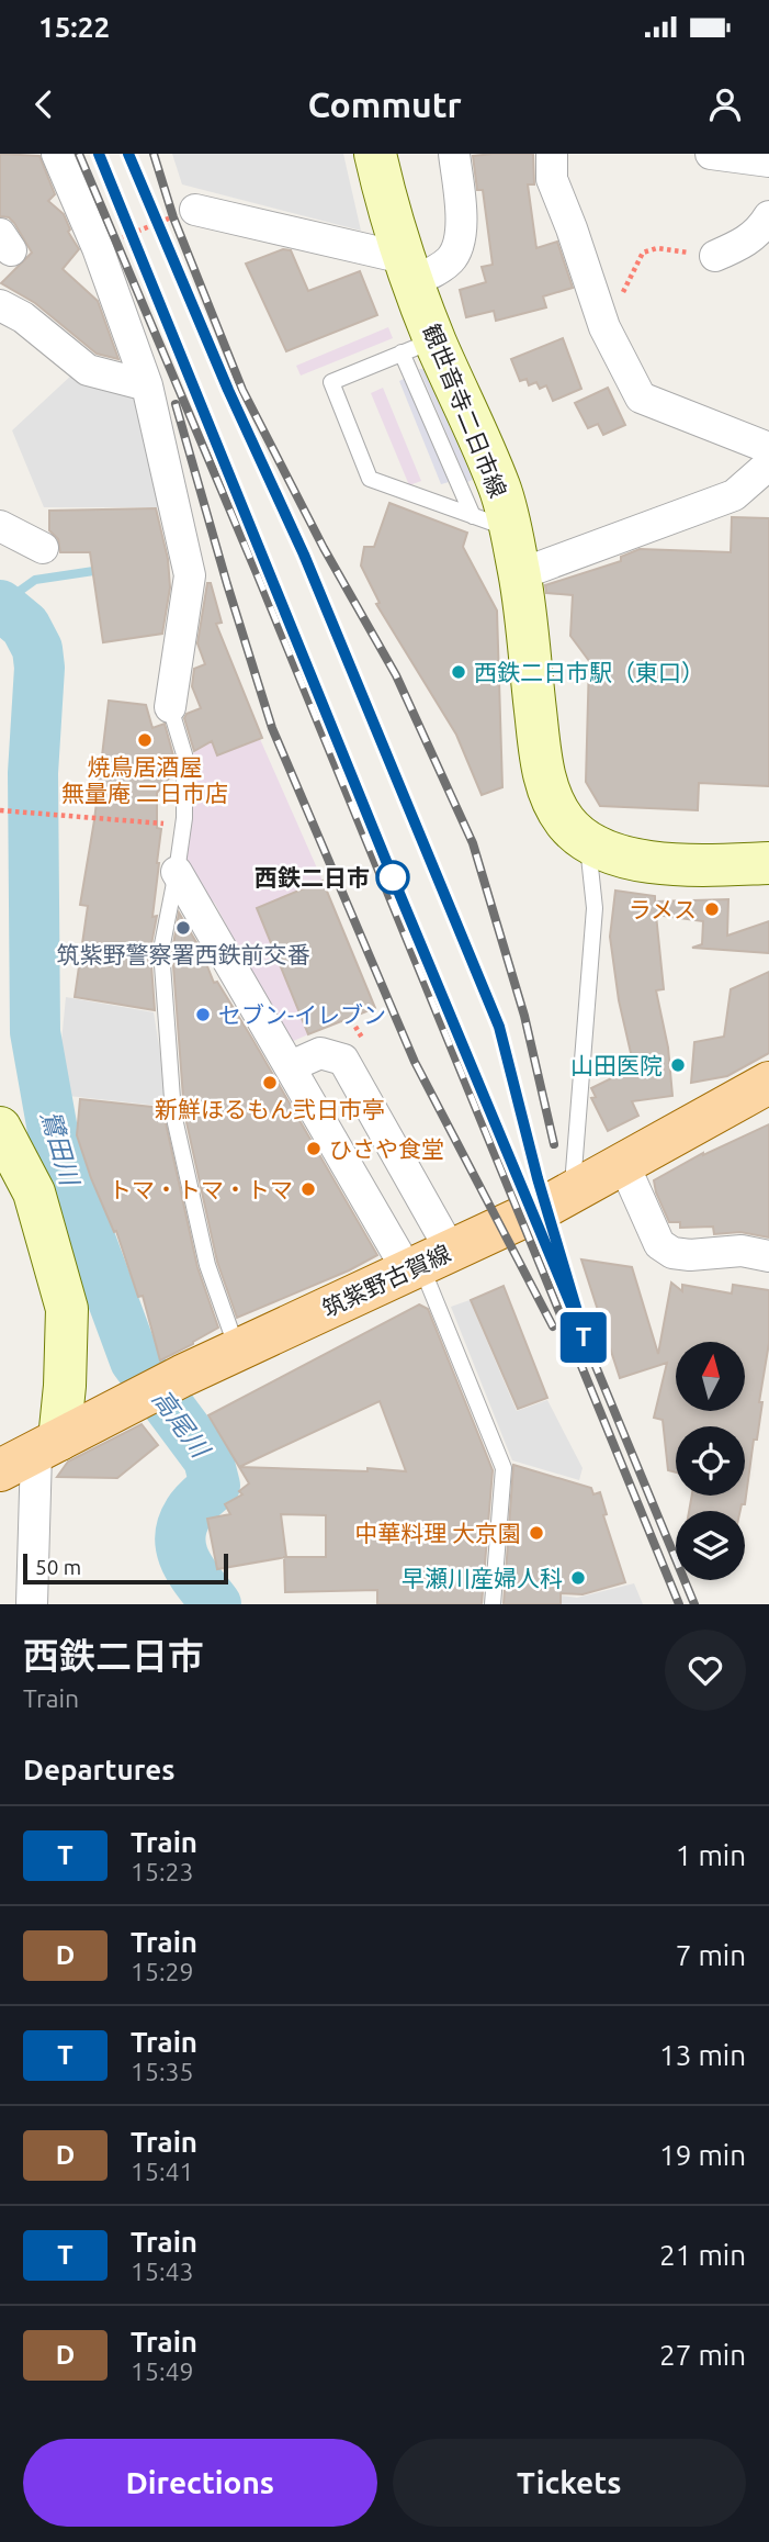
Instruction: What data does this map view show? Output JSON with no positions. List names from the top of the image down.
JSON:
{
  "streets": {
    "main road": ["観世音寺二日市線", "筑紫野古賀線"]
  },
  "water": ["鷺田川", "高尾川"],
  "places": [
    "西鉄二日市駅（東口）",
    "焼鳥居酒屋 無量庵 二日市店",
    "西鉄二日市",
    "ラメス",
    "筑紫野警察署西鉄前交番",
    "セブン-イレブン",
    "山田医院",
    "新鮮ほるもん弐日市亭",
    "ひさや食堂",
    "トマ・トマ・トマ",
    "中華料理 大京園",
    "早瀬川産婦人科"
  ],
  "scale_bar": "50 m",
  "north": "top",
  "page": {
    "status": "15:22",
    "header": "Commutr",
    "on_map": "T",
    "scale": "50 m",
    "heading": [
      ["西鉄二日市", "Train"],
      "Departures"
    ],
    "list": [
      {
        "mark": "T",
        "name": "Train",
        "note": "15:23",
        "value": "1 min"
      },
      {
        "mark": "D",
        "name": "Train",
        "note": "15:29",
        "value": "7 min"
      },
      {
        "mark": "T",
        "name": "Train",
        "note": "15:35",
        "value": "13 min"
      },
      {
        "mark": "D",
        "name": "Train",
        "note": "15:41",
        "value": "19 min"
      },
      {
        "mark": "T",
        "name": "Train",
        "note": "15:43",
        "value": "21 min"
      },
      {
        "mark": "D",
        "name": "Train",
        "note": "15:49",
        "value": "27 min"
      }
    ],
    "buttons": ["Directions", "Tickets"]
  }
}
